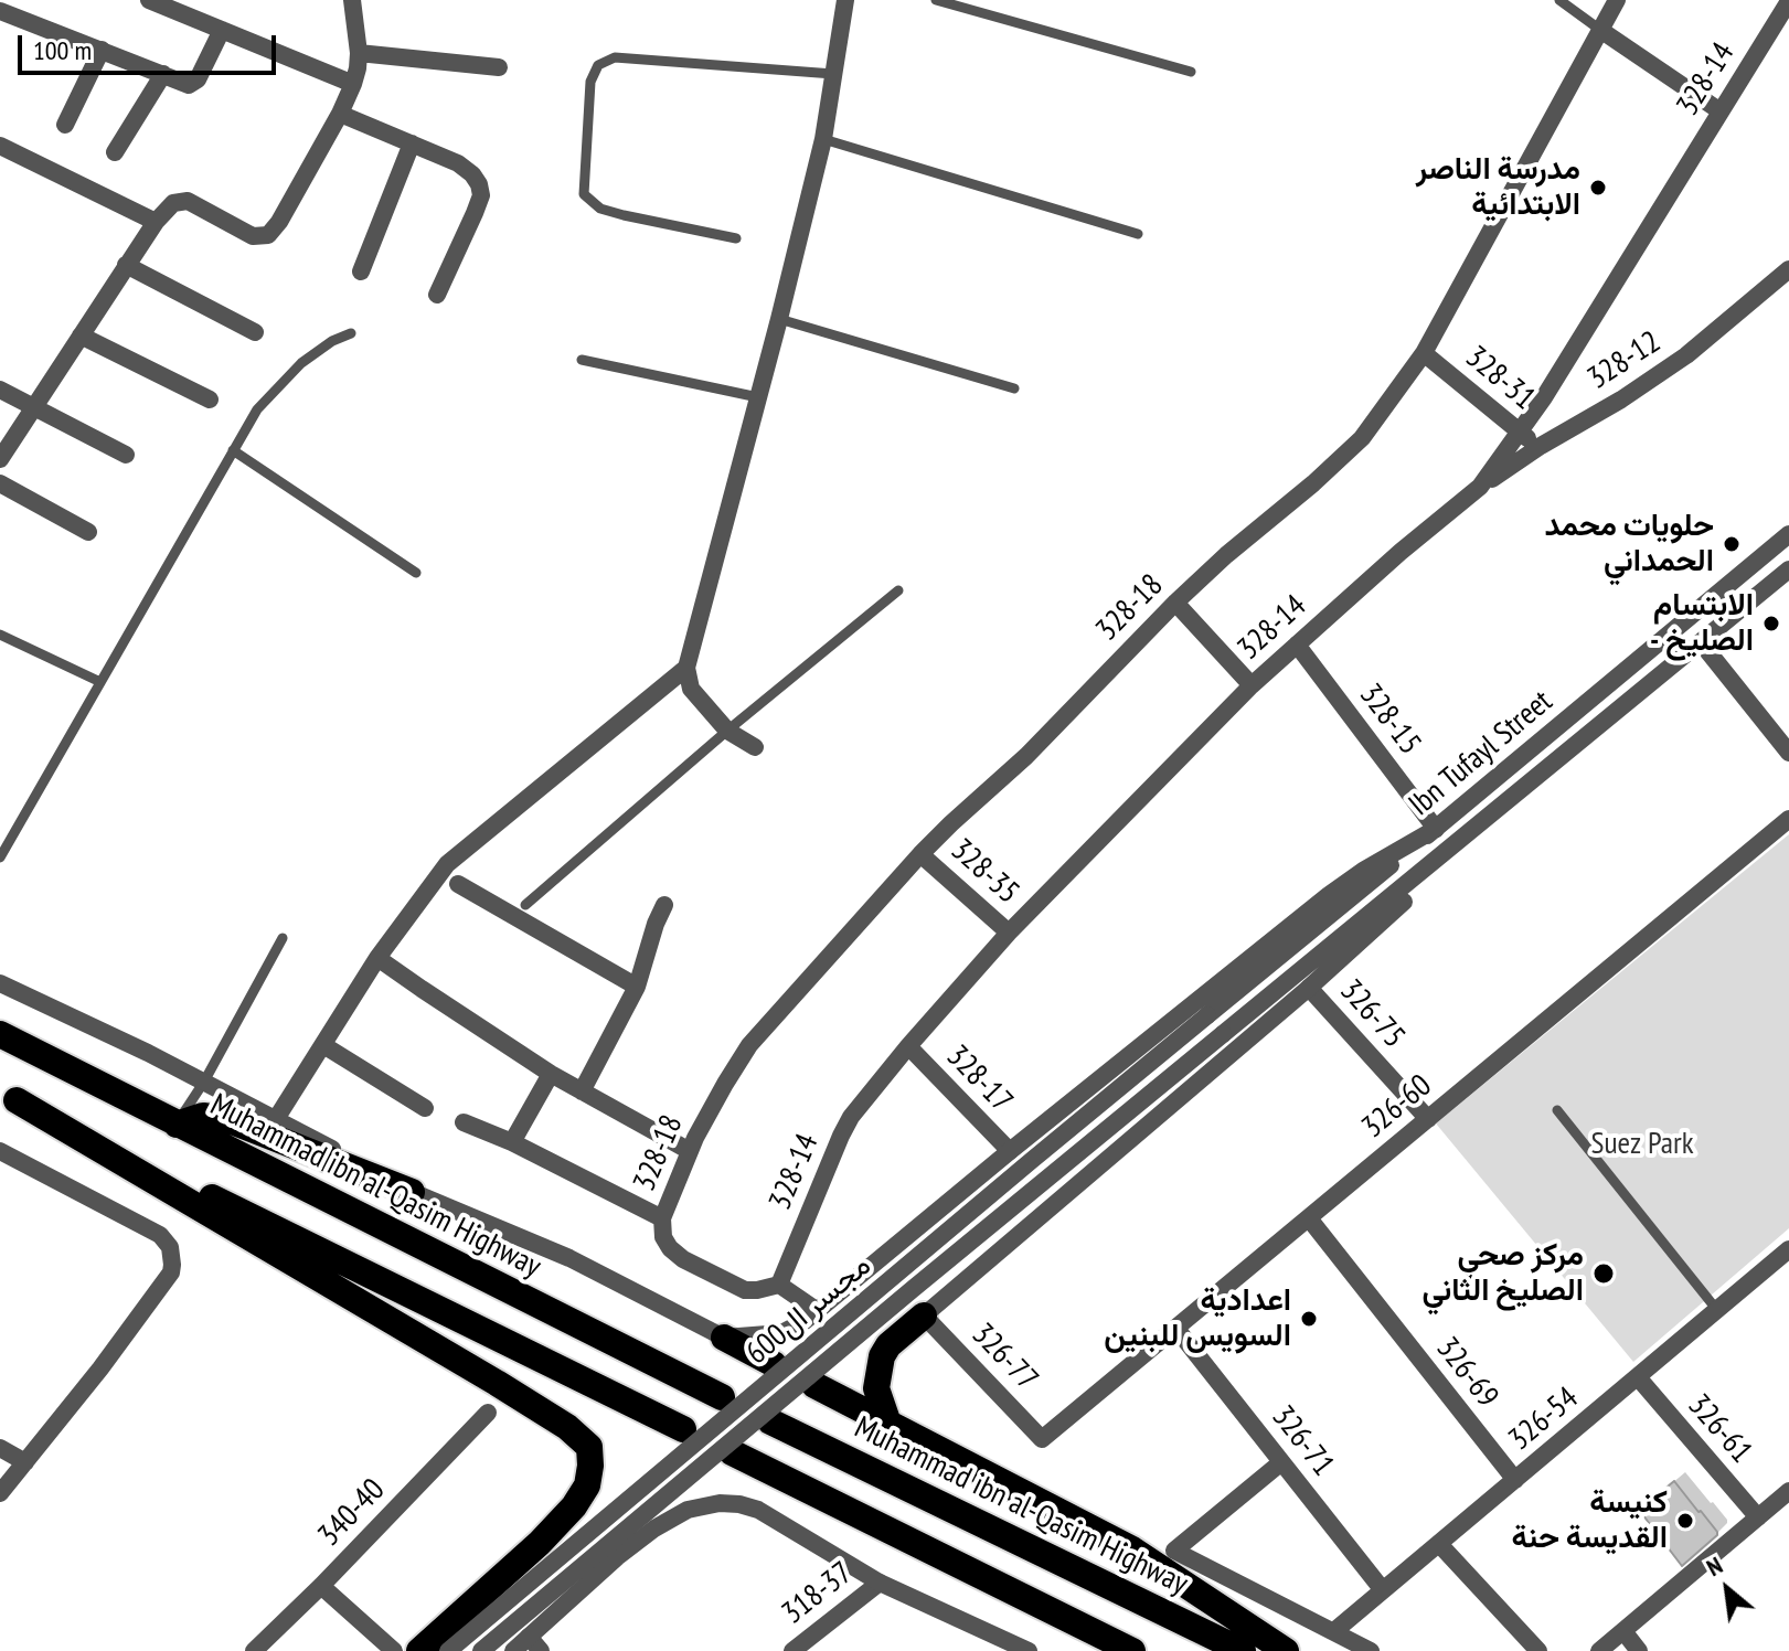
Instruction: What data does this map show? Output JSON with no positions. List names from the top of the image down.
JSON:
{
  "streets": {
    "highway": ["Muhammad ibn al-Qasim Highway"],
    "street": [
      "328-14",
      "328-12",
      "328-31",
      "328-18",
      "328-15",
      "Ibn Tufayl Street",
      "328-35",
      "326-75",
      "328-17",
      "326-60",
      "مجسر ال600",
      "326-77",
      "326-69",
      "326-54",
      "326-61",
      "326-71",
      "340-40",
      "318-37"
    ]
  },
  "crossings": [
    ["328-14", "328-12"],
    ["328-14", "328-31"],
    ["328-14", "328-18"],
    ["328-14", "328-15"],
    ["328-14", "328-35"],
    ["328-14", "328-17"],
    ["328-12", "328-31"],
    ["328-31", "328-18"],
    ["328-18", "328-35"],
    ["328-15", "Ibn Tufayl Street"],
    ["Ibn Tufayl Street", "مجسر ال600"],
    ["326-75", "326-60"],
    ["326-60", "326-77"],
    ["326-60", "326-69"],
    ["326-60", "326-71"],
    ["326-69", "326-54"],
    ["326-54", "326-61"],
    ["326-54", "326-71"]
  ],
  "parks": ["Suez Park"],
  "places": [
    "مدرسة الناصر الابتدائية",
    "حلويات محمد الحمداني",
    "الابتسام - الصليخ",
    "مركز صحي الصليخ الثاني",
    "اعدادية السويس للبنين",
    "كنيسة القديسة حنة"
  ],
  "scale_bar": "100 m",
  "north": "top left"
}
